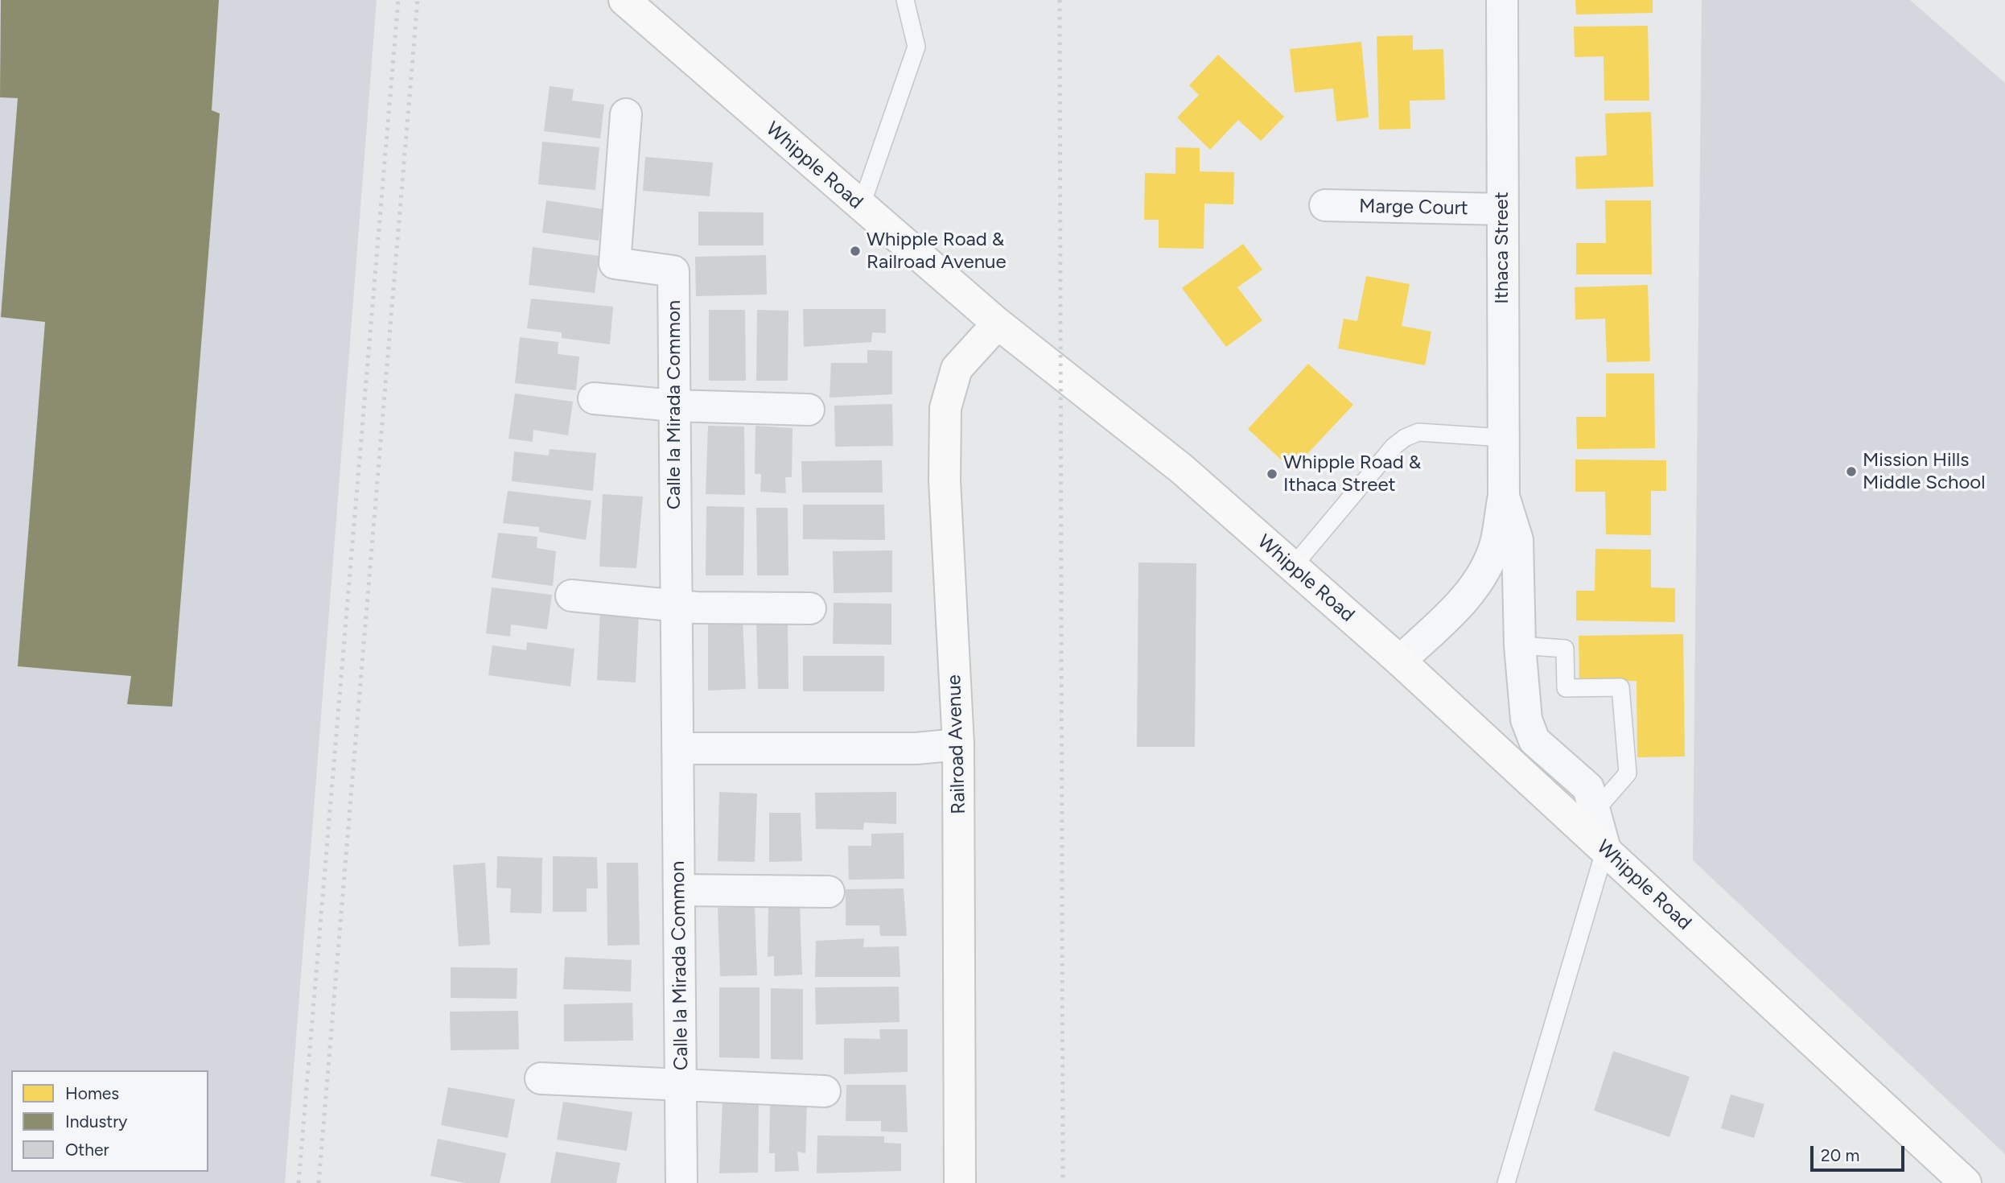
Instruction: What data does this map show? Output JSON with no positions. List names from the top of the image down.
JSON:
{
  "streets": {
    "main road": ["Whipple Road", "Railroad Avenue"],
    "street": ["Marge Court", "Ithaca Street", "Calle la Mirada Common"]
  },
  "crossings": [
    ["Whipple Road", "Ithaca Street"],
    ["Whipple Road", "Railroad Avenue"],
    ["Marge Court", "Ithaca Street"]
  ],
  "places": ["Whipple Road & Railroad Avenue", "Mission Hills Middle School", "Whipple Road & Ithaca Street"],
  "legend": ["Homes", "Industry", "Other"],
  "scale_bar": "20 m"
}
